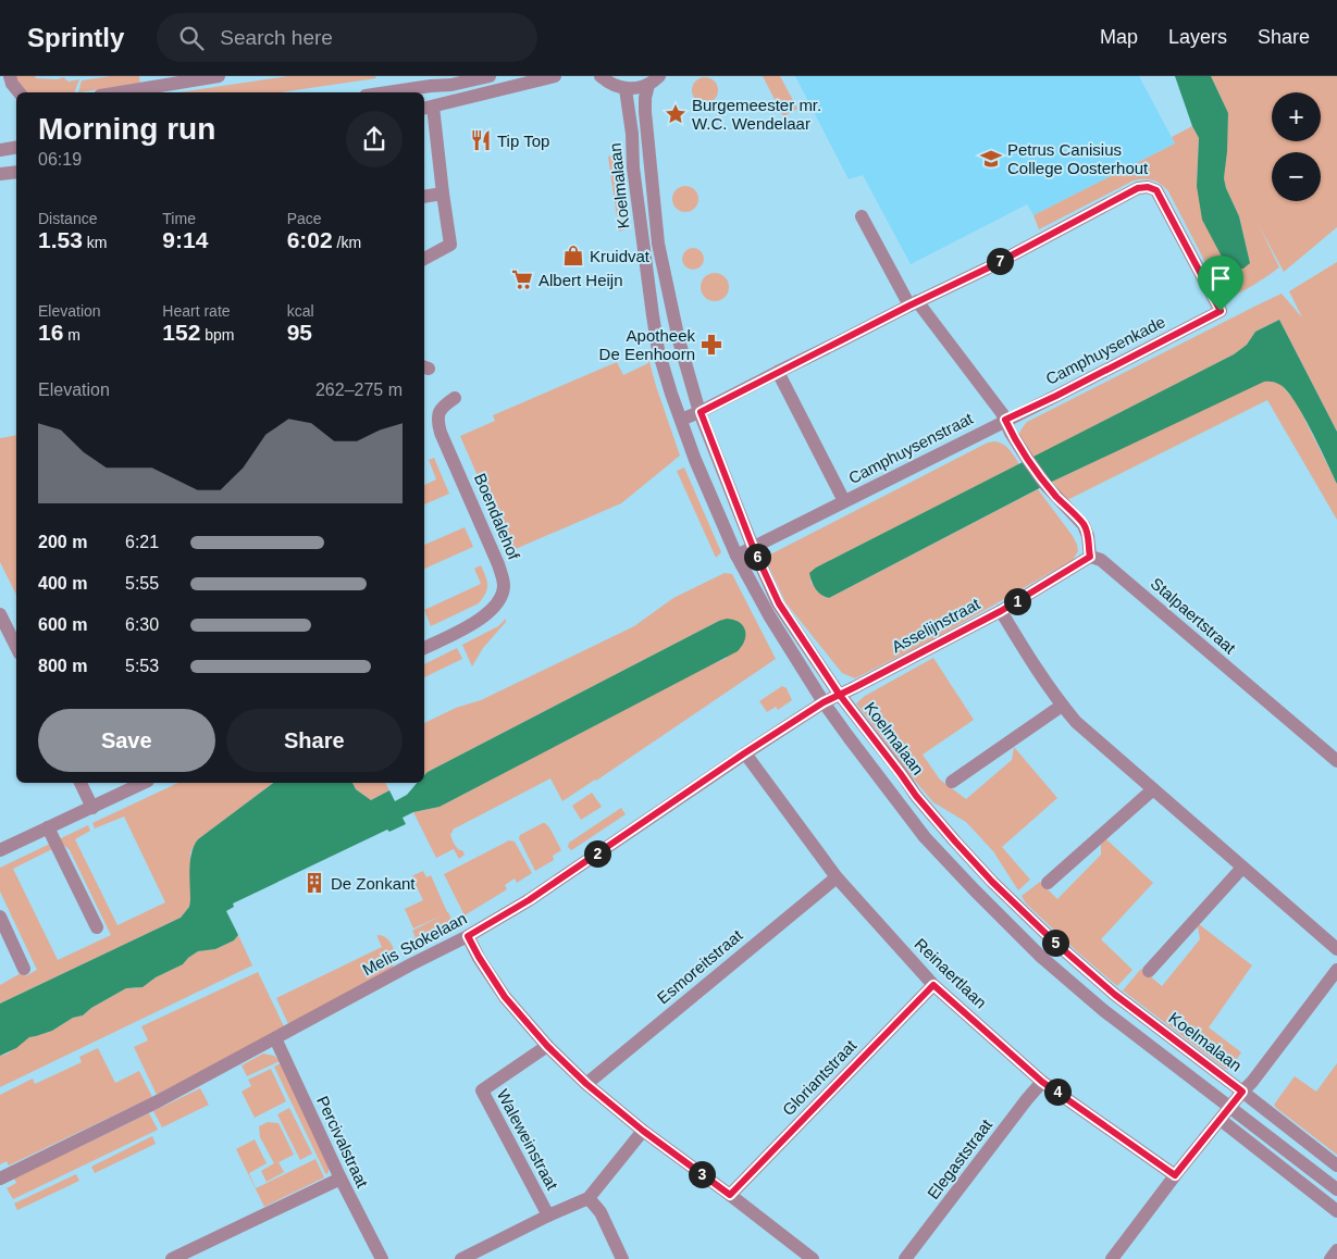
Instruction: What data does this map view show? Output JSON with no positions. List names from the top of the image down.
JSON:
{
  "streets": {
    "street": [
      "Koelmalaan",
      "Camphuysenkade",
      "Camphuysenstraat",
      "Boendalehof",
      "Stalpaertstraat",
      "Asselijnstraat",
      "Melis Stokelaan",
      "Esmoreitstraat",
      "Reinaertlaan",
      "Gloriantstraat",
      "Waleweinstraat",
      "Percivalstraat",
      "Elegaststraat"
    ]
  },
  "crossings": [
    ["Koelmalaan", "Asselijnstraat"],
    ["Koelmalaan", "Melis Stokelaan"],
    ["Camphuysenkade", "Camphuysenstraat"],
    ["Stalpaertstraat", "Asselijnstraat"],
    ["Asselijnstraat", "Melis Stokelaan"],
    ["Melis Stokelaan", "Reinaertlaan"],
    ["Melis Stokelaan", "Percivalstraat"],
    ["Esmoreitstraat", "Reinaertlaan"],
    ["Reinaertlaan", "Gloriantstraat"],
    ["Reinaertlaan", "Elegaststraat"]
  ],
  "places": {
    "place": ["Burgemeester mr. W.C. Wendelaar"],
    "restaurant": ["Tip Top"],
    "school or university": ["Petrus Canisius College Oosterhout"],
    "shop": ["Kruidvat"],
    "supermarket": ["Albert Heijn"],
    "pharmacy": ["Apotheek De Eenhoorn"],
    "building": ["De Zonkant"]
  },
  "page": {
    "header": "Sprintly",
    "search": "Search here",
    "nav": ["Map", "Layers", "Share"],
    "map_buttons": ["+", "−"],
    "heading": ["Morning run", "06:19"],
    "stats": [
      ["Distance", "1.53 km"],
      ["Time", "9:14"],
      ["Pace", "6:02 /km"],
      ["Elevation", "16 m"],
      ["Heart rate", "152 bpm"],
      ["kcal", "95"]
    ],
    "pins": [
      "7",
      "6",
      "1",
      "2",
      "5",
      "4",
      "3"
    ],
    "chart": ["Elevation", "262–275 m"],
    "list": [
      {
        "name": "200 m",
        "note": "6:21"
      },
      {
        "name": "400 m",
        "note": "5:55"
      },
      {
        "name": "600 m",
        "note": "6:30"
      },
      {
        "name": "800 m",
        "note": "5:53"
      }
    ],
    "buttons": ["Save", "Share"]
  }
}
